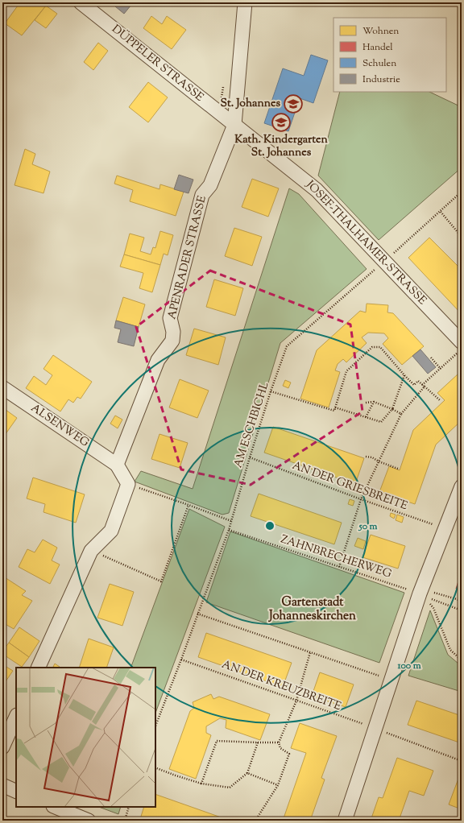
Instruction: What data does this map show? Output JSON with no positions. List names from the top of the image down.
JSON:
{
  "streets": {
    "street": [
      "DÜPPELER STRASSE",
      "JOSEF-THALHAMER-STRASSE",
      "APENRADER STRASSE",
      "ALSENWEG"
    ],
    "path": [
      "AM ESCHBICHL",
      "AN DER GRIESBREITE",
      "ZAHNBRECHERWEG",
      "AN DER KREUZBREITE"
    ]
  },
  "crossings": [
    ["DÜPPELER STRASSE", "JOSEF-THALHAMER-STRASSE"],
    ["DÜPPELER STRASSE", "APENRADER STRASSE"],
    ["JOSEF-THALHAMER-STRASSE", "APENRADER STRASSE"],
    ["JOSEF-THALHAMER-STRASSE", "AM ESCHBICHL"],
    ["APENRADER STRASSE", "ALSENWEG"],
    ["AM ESCHBICHL", "AN DER GRIESBREITE"],
    ["AM ESCHBICHL", "ZAHNBRECHERWEG"],
    ["AM ESCHBICHL", "AN DER KREUZBREITE"]
  ],
  "districts": ["Gartenstadt Johanneskirchen"],
  "places": {
    "school or university": ["St. Johannes", "Kath. Kindergarten St. Johannes"]
  },
  "legend": [
    "Wohnen",
    "Handel",
    "Schulen",
    "Industrie"
  ],
  "rings": ["50 m", "100 m"]
}
